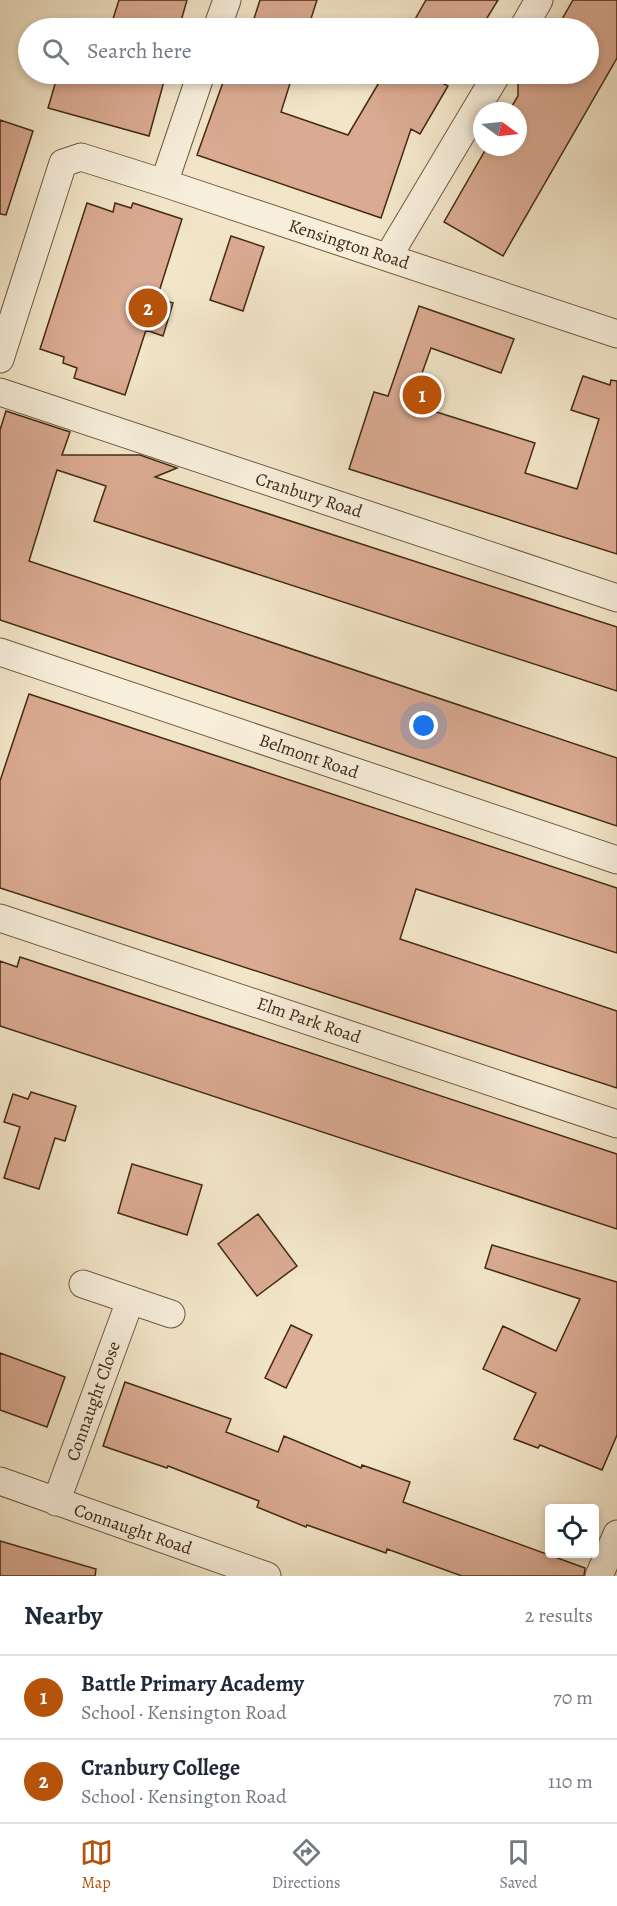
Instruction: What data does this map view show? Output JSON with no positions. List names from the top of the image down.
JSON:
{
  "streets": {
    "street": [
      "Kensington Road",
      "Cranbury Road",
      "Belmont Road",
      "Elm Park Road",
      "Connaught Close",
      "Connaught Road"
    ]
  },
  "crossings": [
    ["Connaught Close", "Connaught Road"]
  ],
  "north": "right",
  "page": {
    "search": "Search here",
    "pins": ["2", "1"],
    "heading": ["Nearby", "2 results"],
    "list": [
      {
        "mark": "1",
        "name": "Battle Primary Academy",
        "note": "School · Kensington Road",
        "value": "70 m"
      },
      {
        "mark": "2",
        "name": "Cranbury College",
        "note": "School · Kensington Road",
        "value": "110 m"
      }
    ],
    "nav": ["Map", "Directions", "Saved"]
  }
}
